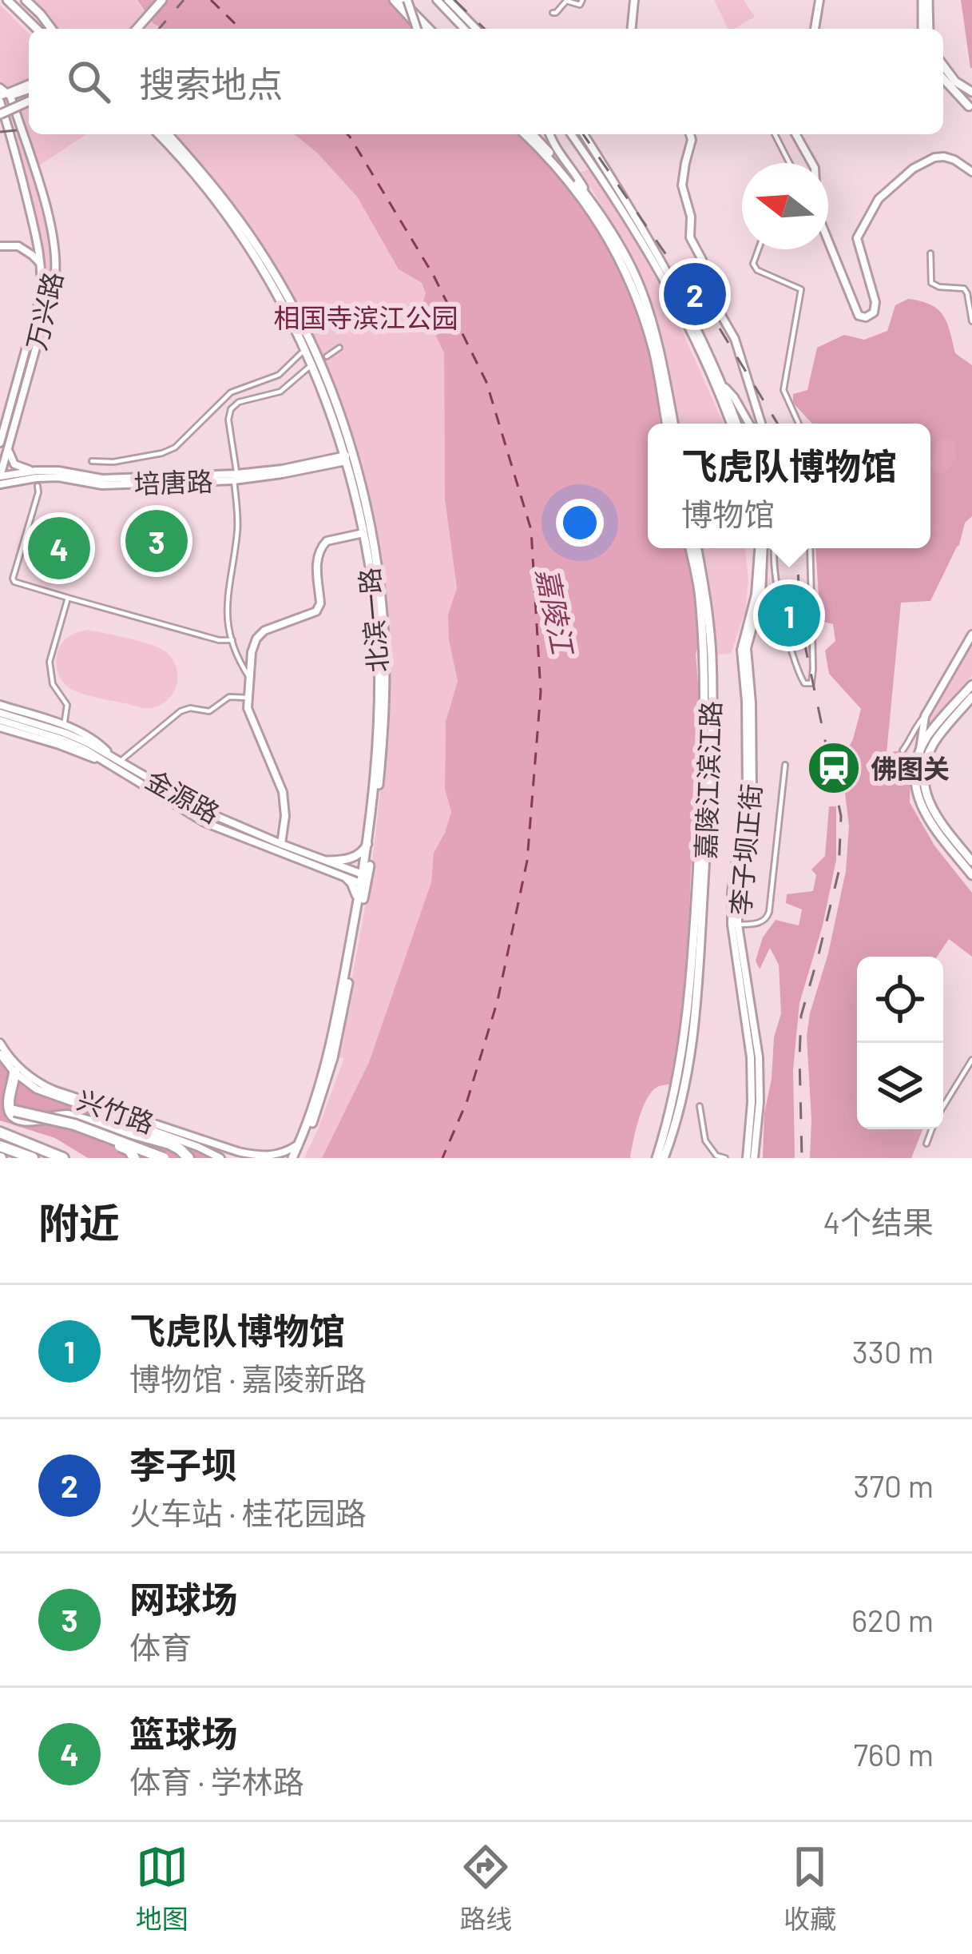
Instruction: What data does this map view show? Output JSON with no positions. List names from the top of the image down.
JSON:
{
  "streets": {
    "main road": [
      "万兴路",
      "培唐路",
      "北滨一路",
      "嘉陵江滨江路",
      "金源路",
      "李子坝正街",
      "兴竹路"
    ]
  },
  "crossings": [
    ["万兴路", "培唐路"],
    ["培唐路", "北滨一路"],
    ["北滨一路", "金源路"],
    ["北滨一路", "兴竹路"]
  ],
  "water": ["嘉陵江"],
  "parks": ["相国寺滨江公园"],
  "places": {
    "station": ["佛图关"]
  },
  "north": "left",
  "page": {
    "search": "搜索地点",
    "pins": [
      "2",
      "3",
      "4",
      "1"
    ],
    "popup": ["飞虎队博物馆", "博物馆"],
    "heading": ["附近", "4个结果"],
    "list": [
      {
        "mark": "1",
        "name": "飞虎队博物馆",
        "note": "博物馆 · 嘉陵新路",
        "value": "330 m"
      },
      {
        "mark": "2",
        "name": "李子坝",
        "note": "火车站 · 桂花园路",
        "value": "370 m"
      },
      {
        "mark": "3",
        "name": "网球场",
        "note": "体育",
        "value": "620 m"
      },
      {
        "mark": "4",
        "name": "篮球场",
        "note": "体育 · 学林路",
        "value": "760 m"
      }
    ],
    "nav": ["地图", "路线", "收藏"]
  }
}
